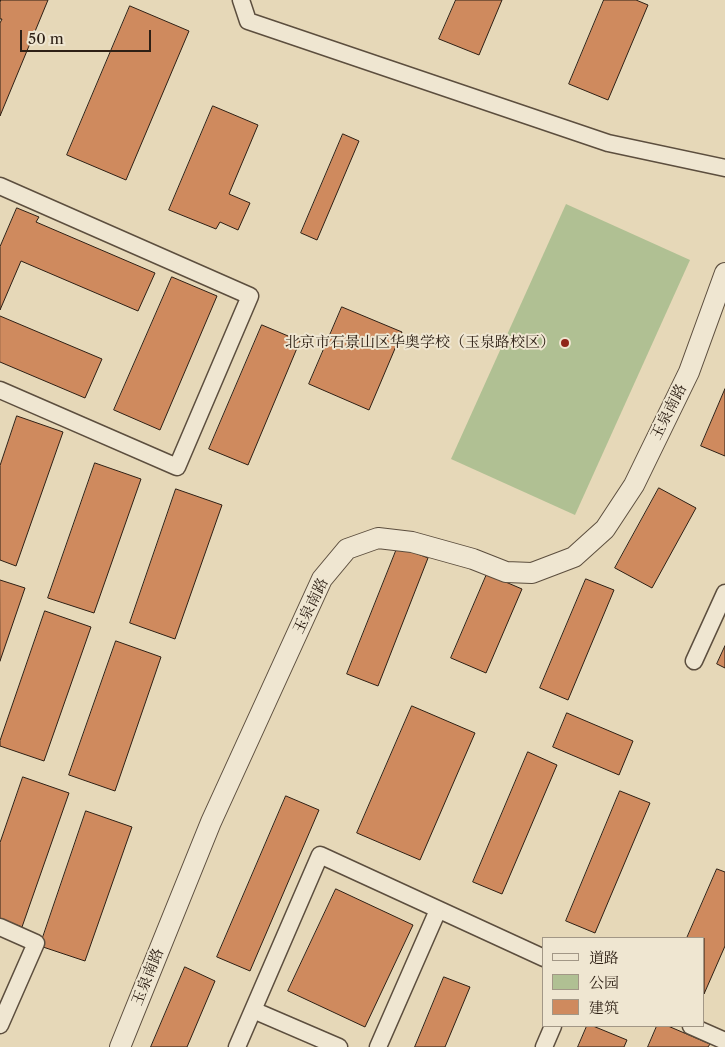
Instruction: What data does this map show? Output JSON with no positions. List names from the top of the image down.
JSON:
{
  "streets": {
    "street": ["玉泉南路"]
  },
  "places": ["北京市石景山区华奥学校（玉泉路校区）"],
  "legend": ["道路", "公园", "建筑"],
  "scale_bar": "50 m"
}
